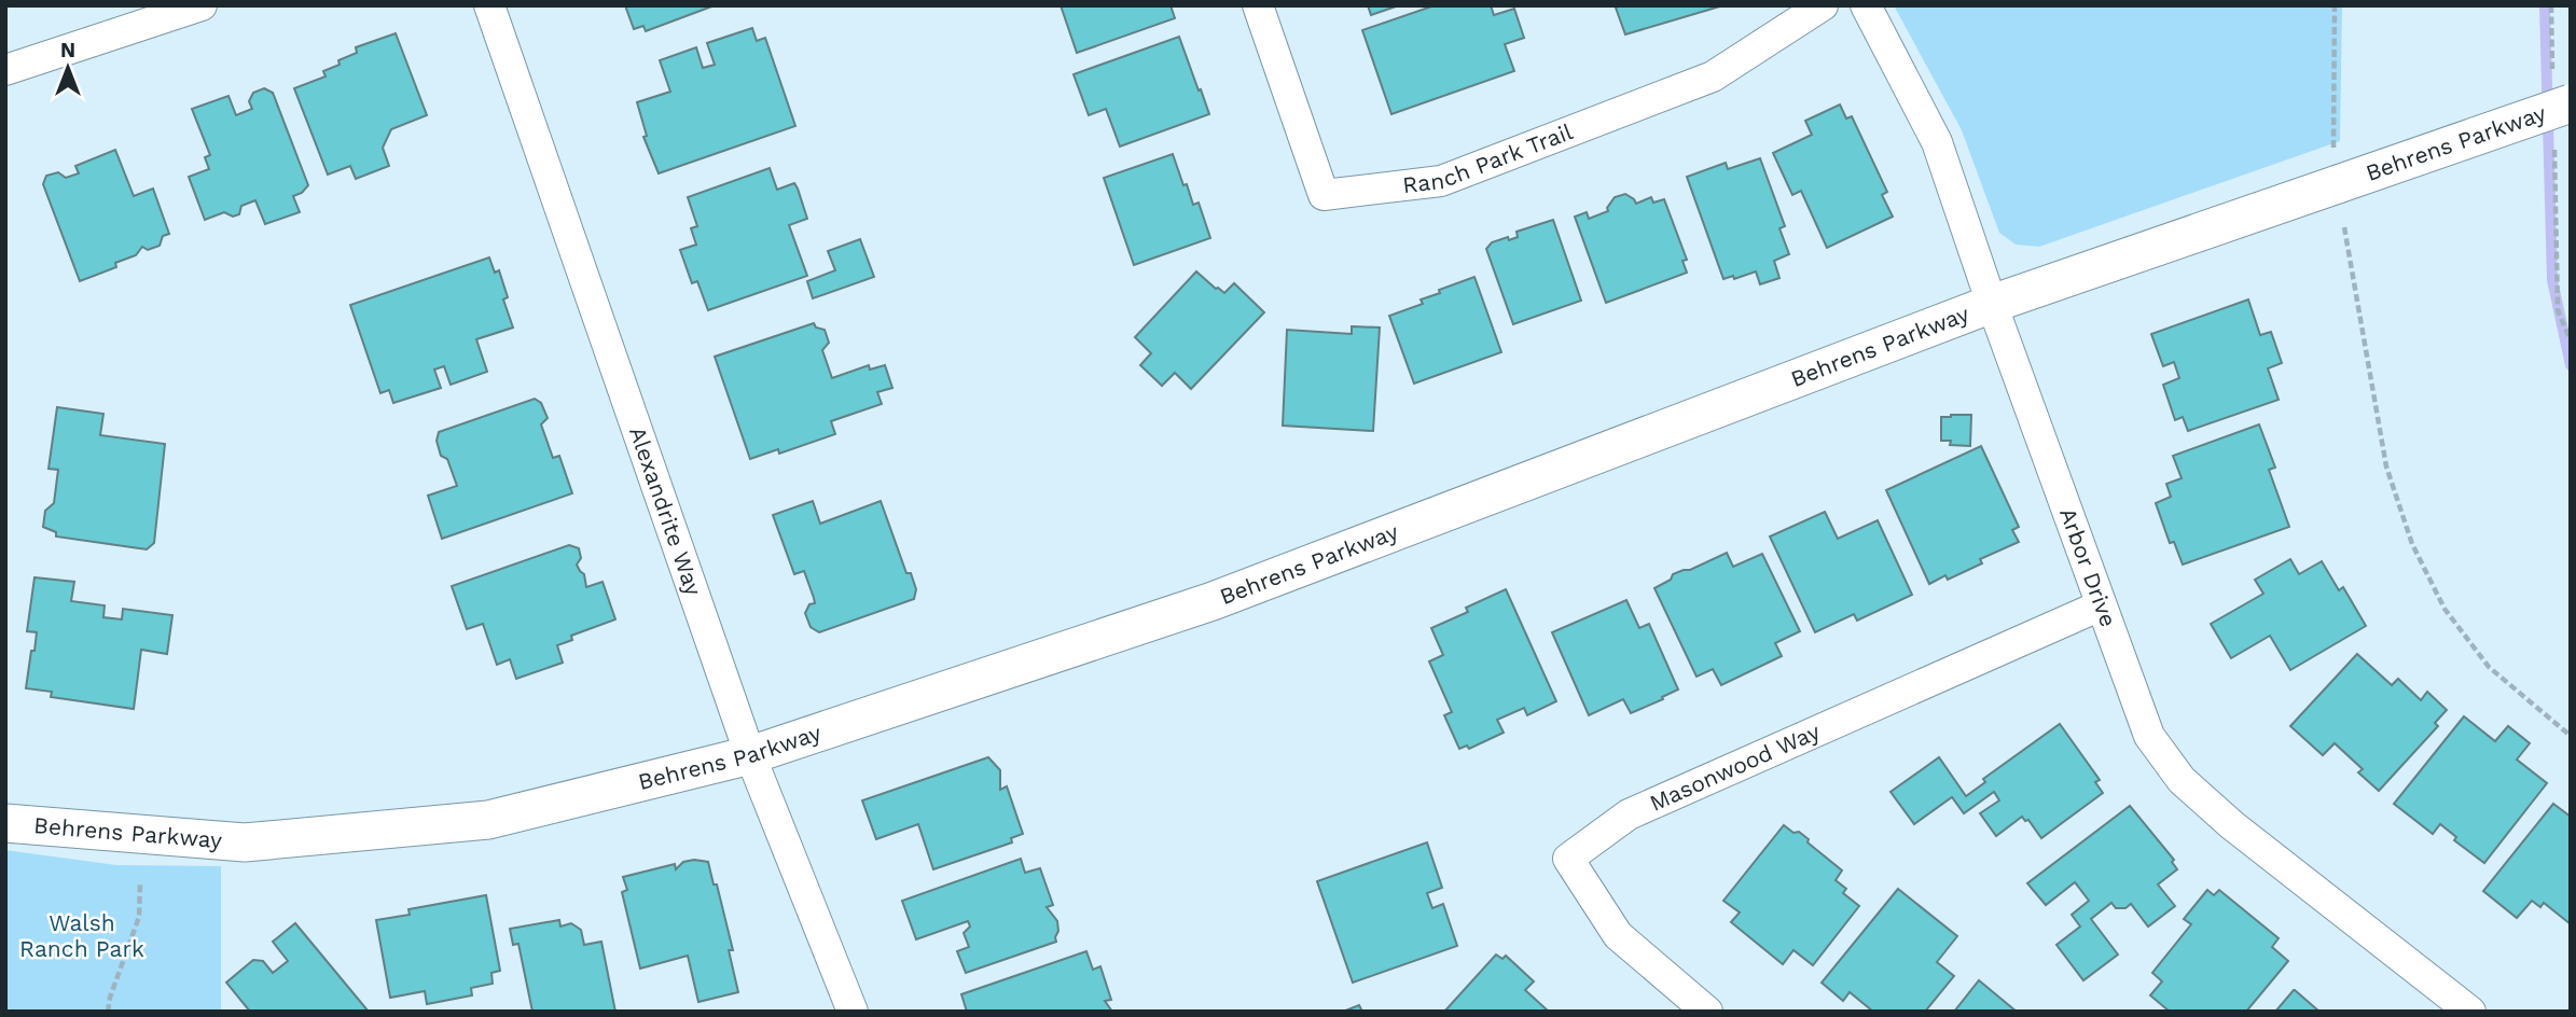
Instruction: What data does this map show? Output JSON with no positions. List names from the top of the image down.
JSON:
{
  "streets": {
    "street": [
      "Behrens Parkway",
      "Ranch Park Trail",
      "Alexandrite Way",
      "Arbor Drive",
      "Masonwood Way"
    ]
  },
  "crossings": [
    ["Behrens Parkway", "Alexandrite Way"],
    ["Behrens Parkway", "Arbor Drive"],
    ["Arbor Drive", "Masonwood Way"]
  ],
  "parks": ["Walsh Ranch Park"],
  "north": "top"
}
